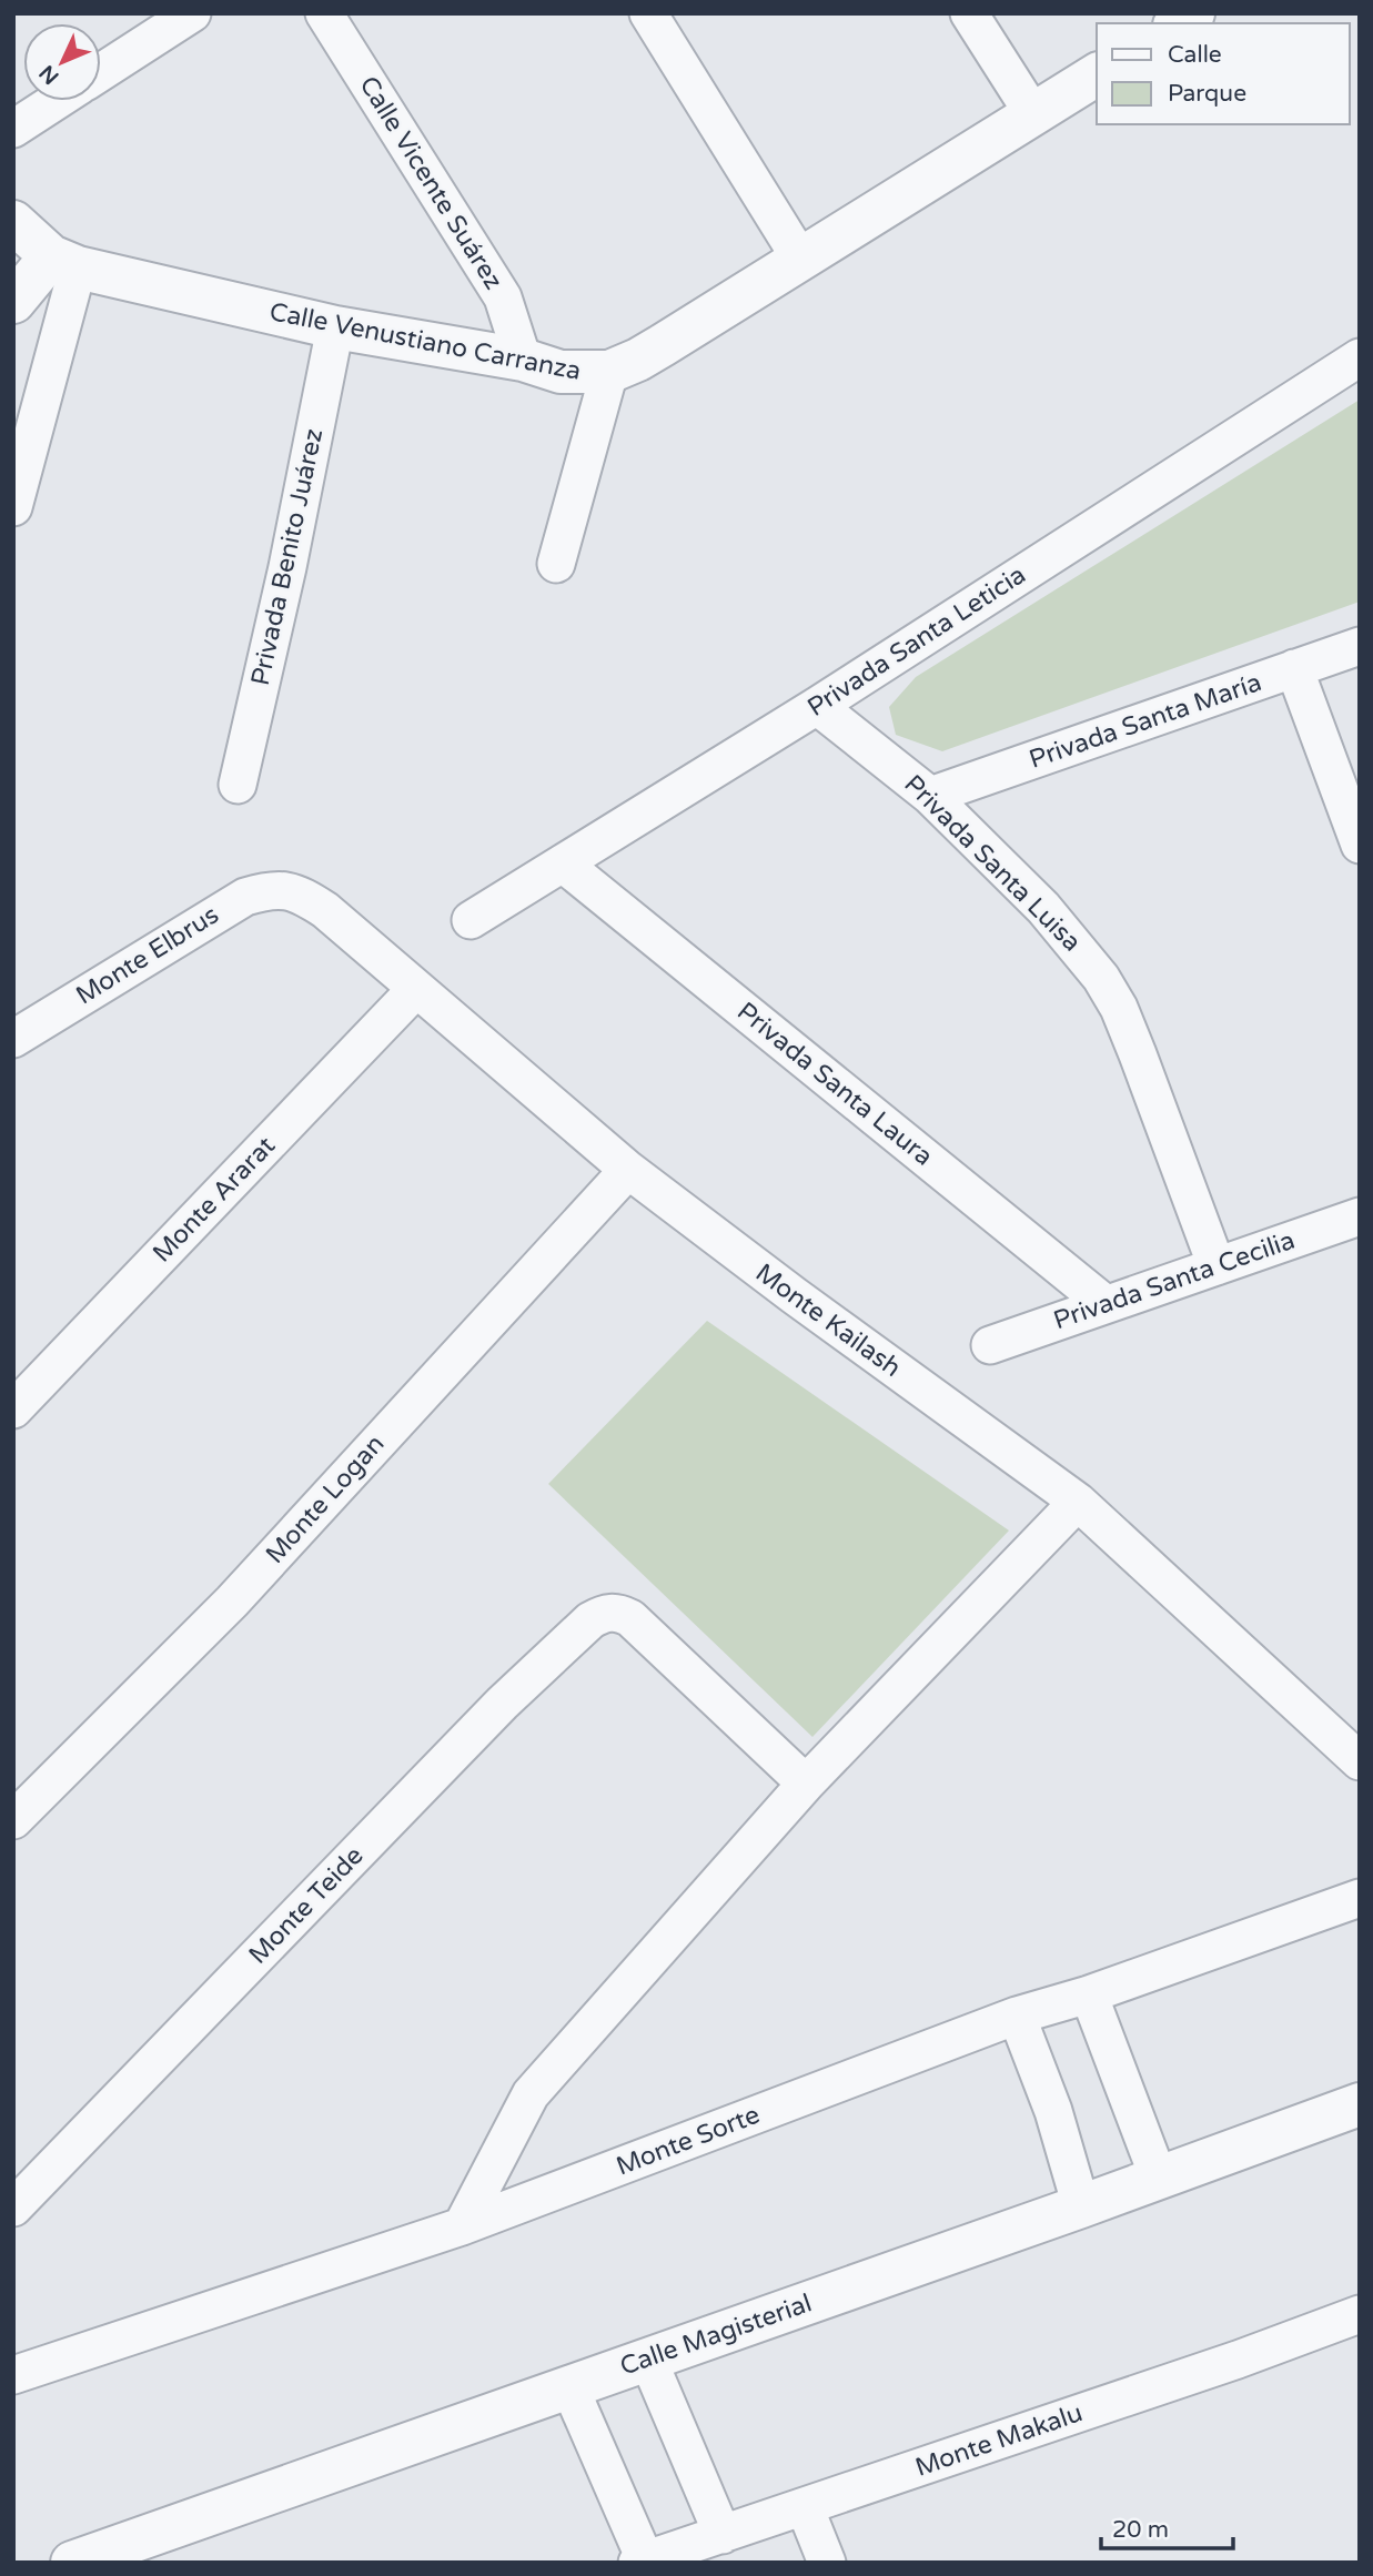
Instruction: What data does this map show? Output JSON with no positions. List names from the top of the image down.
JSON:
{
  "streets": {
    "street": [
      "Calle Vicente Suárez",
      "Calle Venustiano Carranza",
      "Privada Benito Juárez",
      "Privada Santa Leticia",
      "Privada Santa María",
      "Privada Santa Luisa",
      "Monte Elbrus",
      "Privada Santa Laura",
      "Monte Ararat",
      "Privada Santa Cecilia",
      "Monte Kailash",
      "Monte Logan",
      "Monte Teide",
      "Monte Sorte",
      "Calle Magisterial",
      "Monte Makalu"
    ]
  },
  "crossings": [
    ["Calle Vicente Suárez", "Calle Venustiano Carranza"],
    ["Calle Venustiano Carranza", "Privada Benito Juárez"],
    ["Privada Santa Leticia", "Privada Santa Luisa"],
    ["Privada Santa Leticia", "Privada Santa Laura"],
    ["Privada Santa María", "Privada Santa Luisa"],
    ["Privada Santa Luisa", "Privada Santa Cecilia"],
    ["Monte Elbrus", "Monte Kailash"],
    ["Privada Santa Laura", "Privada Santa Cecilia"],
    ["Monte Ararat", "Monte Kailash"],
    ["Monte Kailash", "Monte Logan"]
  ],
  "legend": ["Calle", "Parque"],
  "scale_bar": "20 m",
  "north": "bottom left"
}
